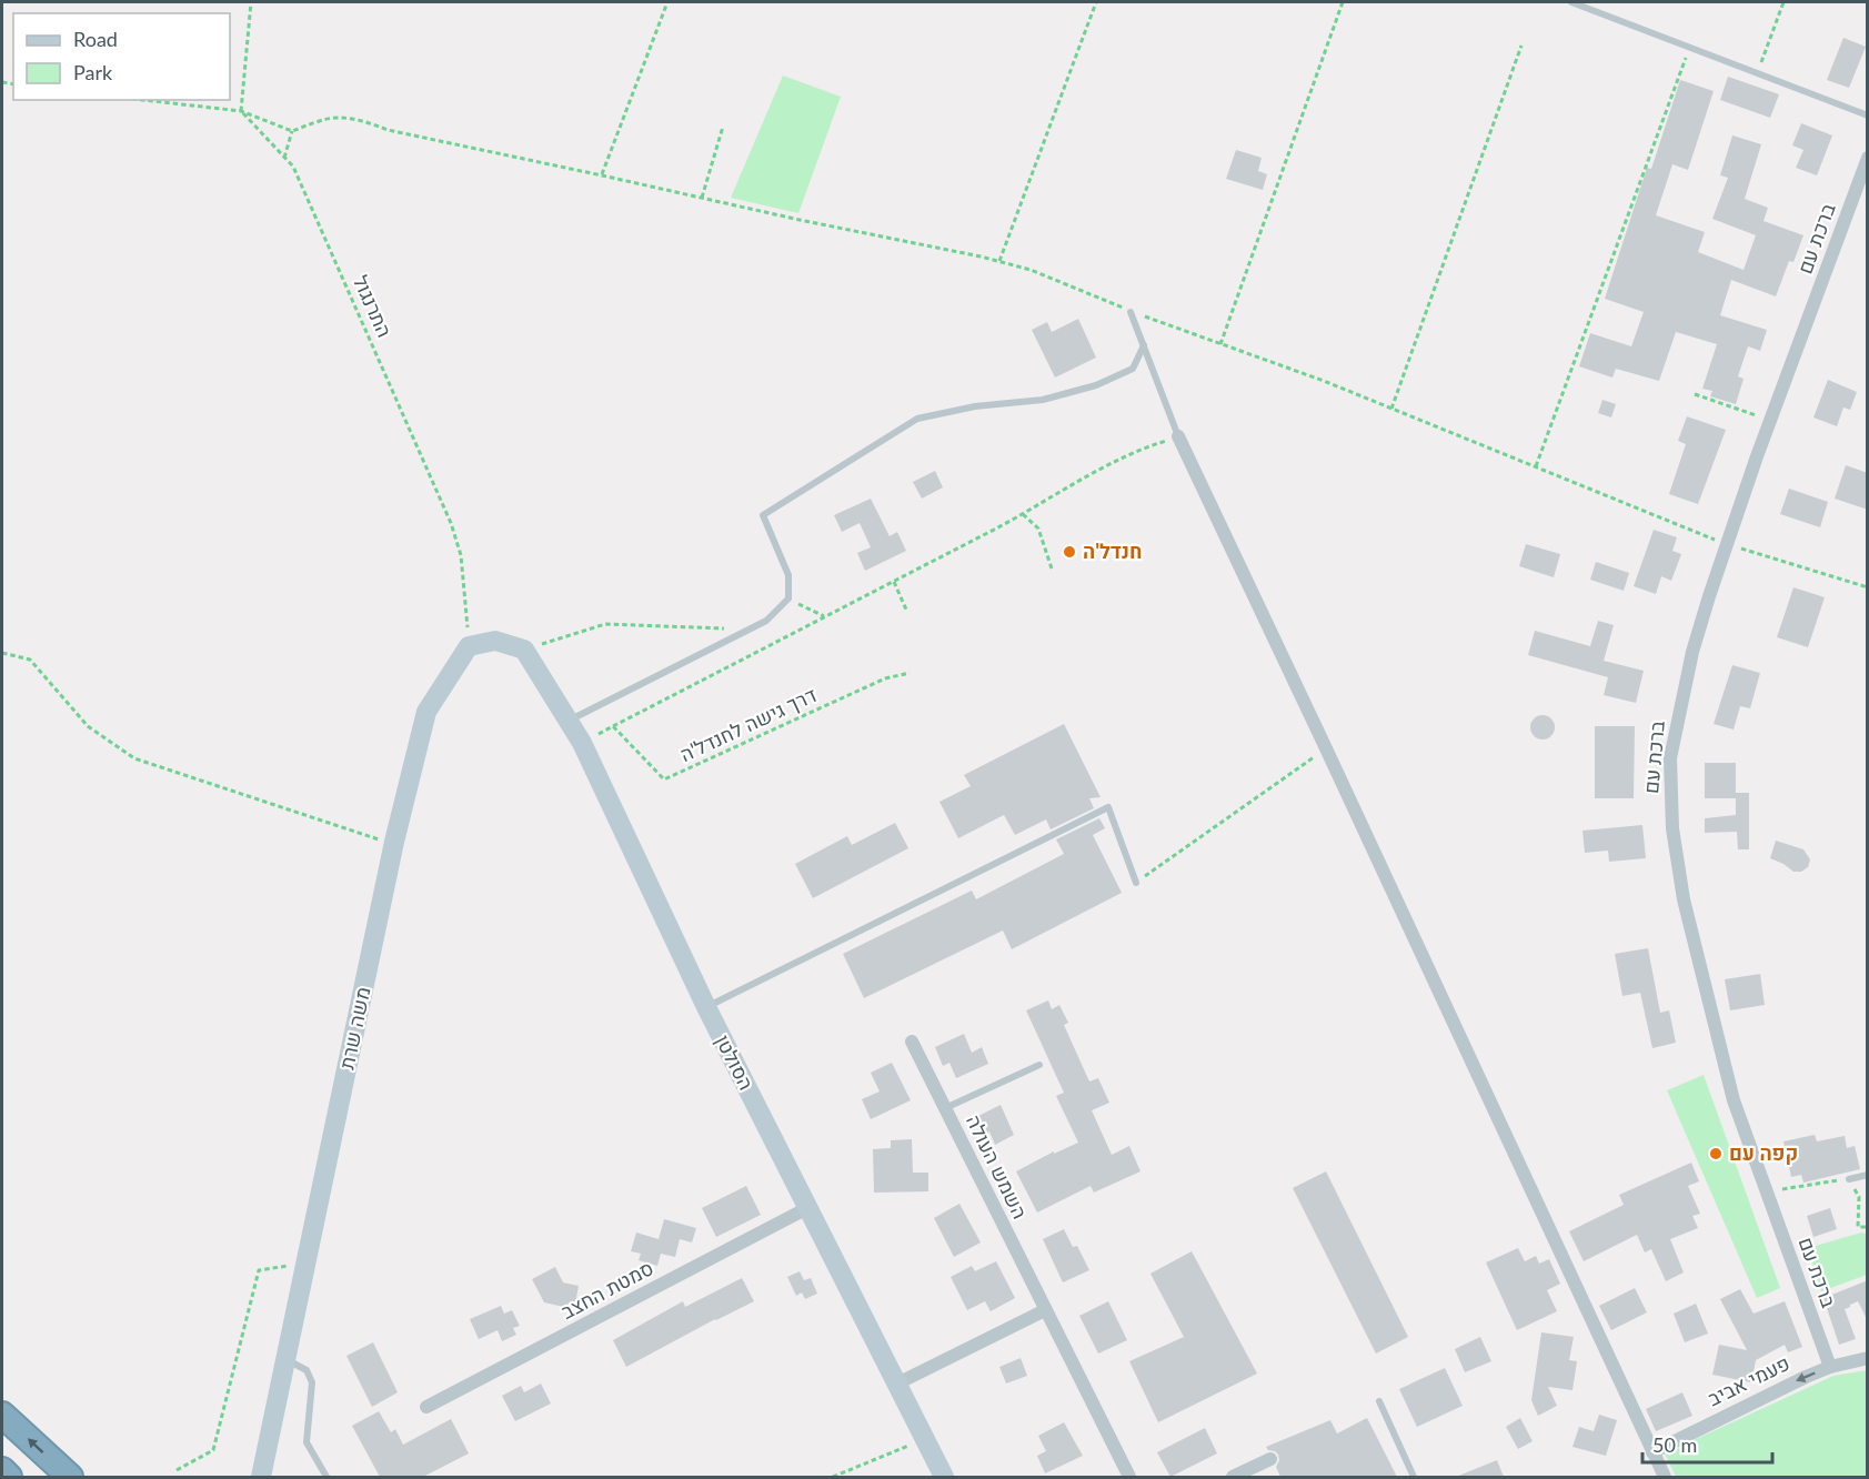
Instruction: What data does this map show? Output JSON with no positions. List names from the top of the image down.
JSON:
{
  "streets": {
    "street": [
      "ברכת עם",
      "משה שרת",
      "הסולטן",
      "השמש העולה",
      "סמטת החצב",
      "פעמי אביב"
    ],
    "path": ["התרנגול", "דרך גישה לחנדל'ה"]
  },
  "crossings": [
    ["ברכת עם", "פעמי אביב"],
    ["התרנגול", "משה שרת"],
    ["הסולטן", "סמטת החצב"]
  ],
  "one_way": ["פעמי אביב"],
  "places": ["חנדל'ה", "קפה עם"],
  "legend": ["Road", "Park"],
  "scale_bar": "50 m"
}
